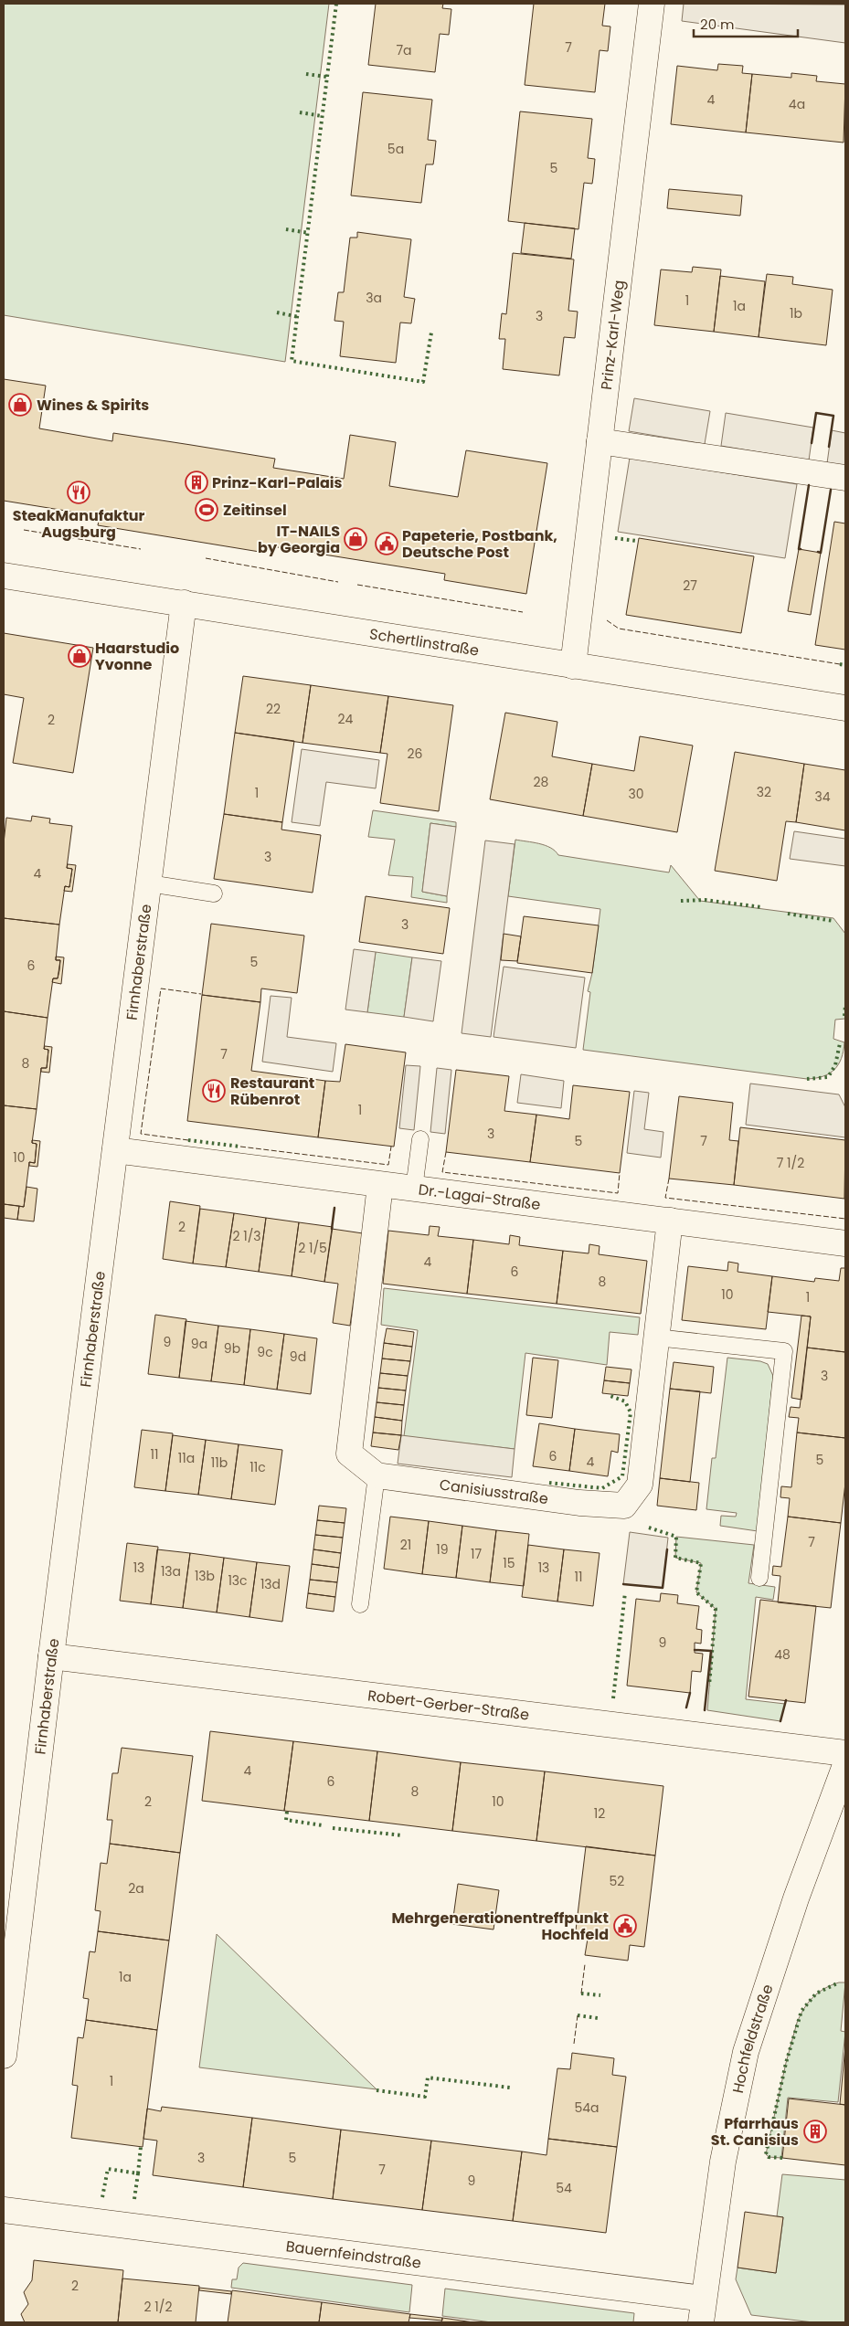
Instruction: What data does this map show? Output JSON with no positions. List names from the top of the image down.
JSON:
{
  "streets": {
    "street": [
      "Prinz-Karl-Weg",
      "Schertlinstraße",
      "Firnhaberstraße",
      "Dr.-Lagai-Straße",
      "Canisiusstraße",
      "Robert-Gerber-Straße",
      "Hochfeldstraße",
      "Bauernfeindstraße"
    ]
  },
  "crossings": [
    ["Prinz-Karl-Weg", "Schertlinstraße"],
    ["Schertlinstraße", "Firnhaberstraße"],
    ["Firnhaberstraße", "Dr.-Lagai-Straße"],
    ["Firnhaberstraße", "Robert-Gerber-Straße"],
    ["Dr.-Lagai-Straße", "Canisiusstraße"],
    ["Hochfeldstraße", "Bauernfeindstraße"]
  ],
  "places": {
    "shop": ["Wines & Spirits", "IT-NAILS by Georgia", "Haarstudio Yvonne"],
    "building": ["Prinz-Karl-Palais", "Pfarrhaus St. Canisius"],
    "restaurant": ["SteakManufaktur Augsburg", "Restaurant Rübenrot"],
    "sports": ["Zeitinsel"],
    "public building": ["Papeterie, Postbank, Deutsche Post", "Mehrgenerationentreffpunkt Hochfeld"]
  },
  "house_numbers": [
    "7",
    "7a",
    "4",
    "4a",
    "5a",
    "5",
    "3a",
    "1",
    "1a",
    "1b",
    "3",
    "27",
    "22",
    "24",
    "2",
    "26",
    "28",
    "32",
    "1",
    "30",
    "34",
    "3",
    "4",
    "3",
    "5",
    "6",
    "7",
    "8",
    "1",
    "3",
    "5",
    "7",
    "10",
    "7 1/2",
    "2",
    "2 1/3",
    "2 1/5",
    "4",
    "6",
    "8",
    "10",
    "1",
    "9",
    "9a",
    "9b",
    "9c",
    "9d",
    "3",
    "11",
    "6",
    "11a",
    "5",
    "4",
    "11b",
    "11c",
    "7",
    "21",
    "19",
    "17",
    "15",
    "13",
    "13",
    "13a",
    "13b",
    "11",
    "13c",
    "13d",
    "9",
    "48",
    "4",
    "6",
    "8",
    "2",
    "10",
    "12",
    "52",
    "2a",
    "1a",
    "1",
    "54a",
    "3",
    "5",
    "7",
    "9",
    "54",
    "2",
    "2 1/2"
  ],
  "scale_bar": "20 m"
}
